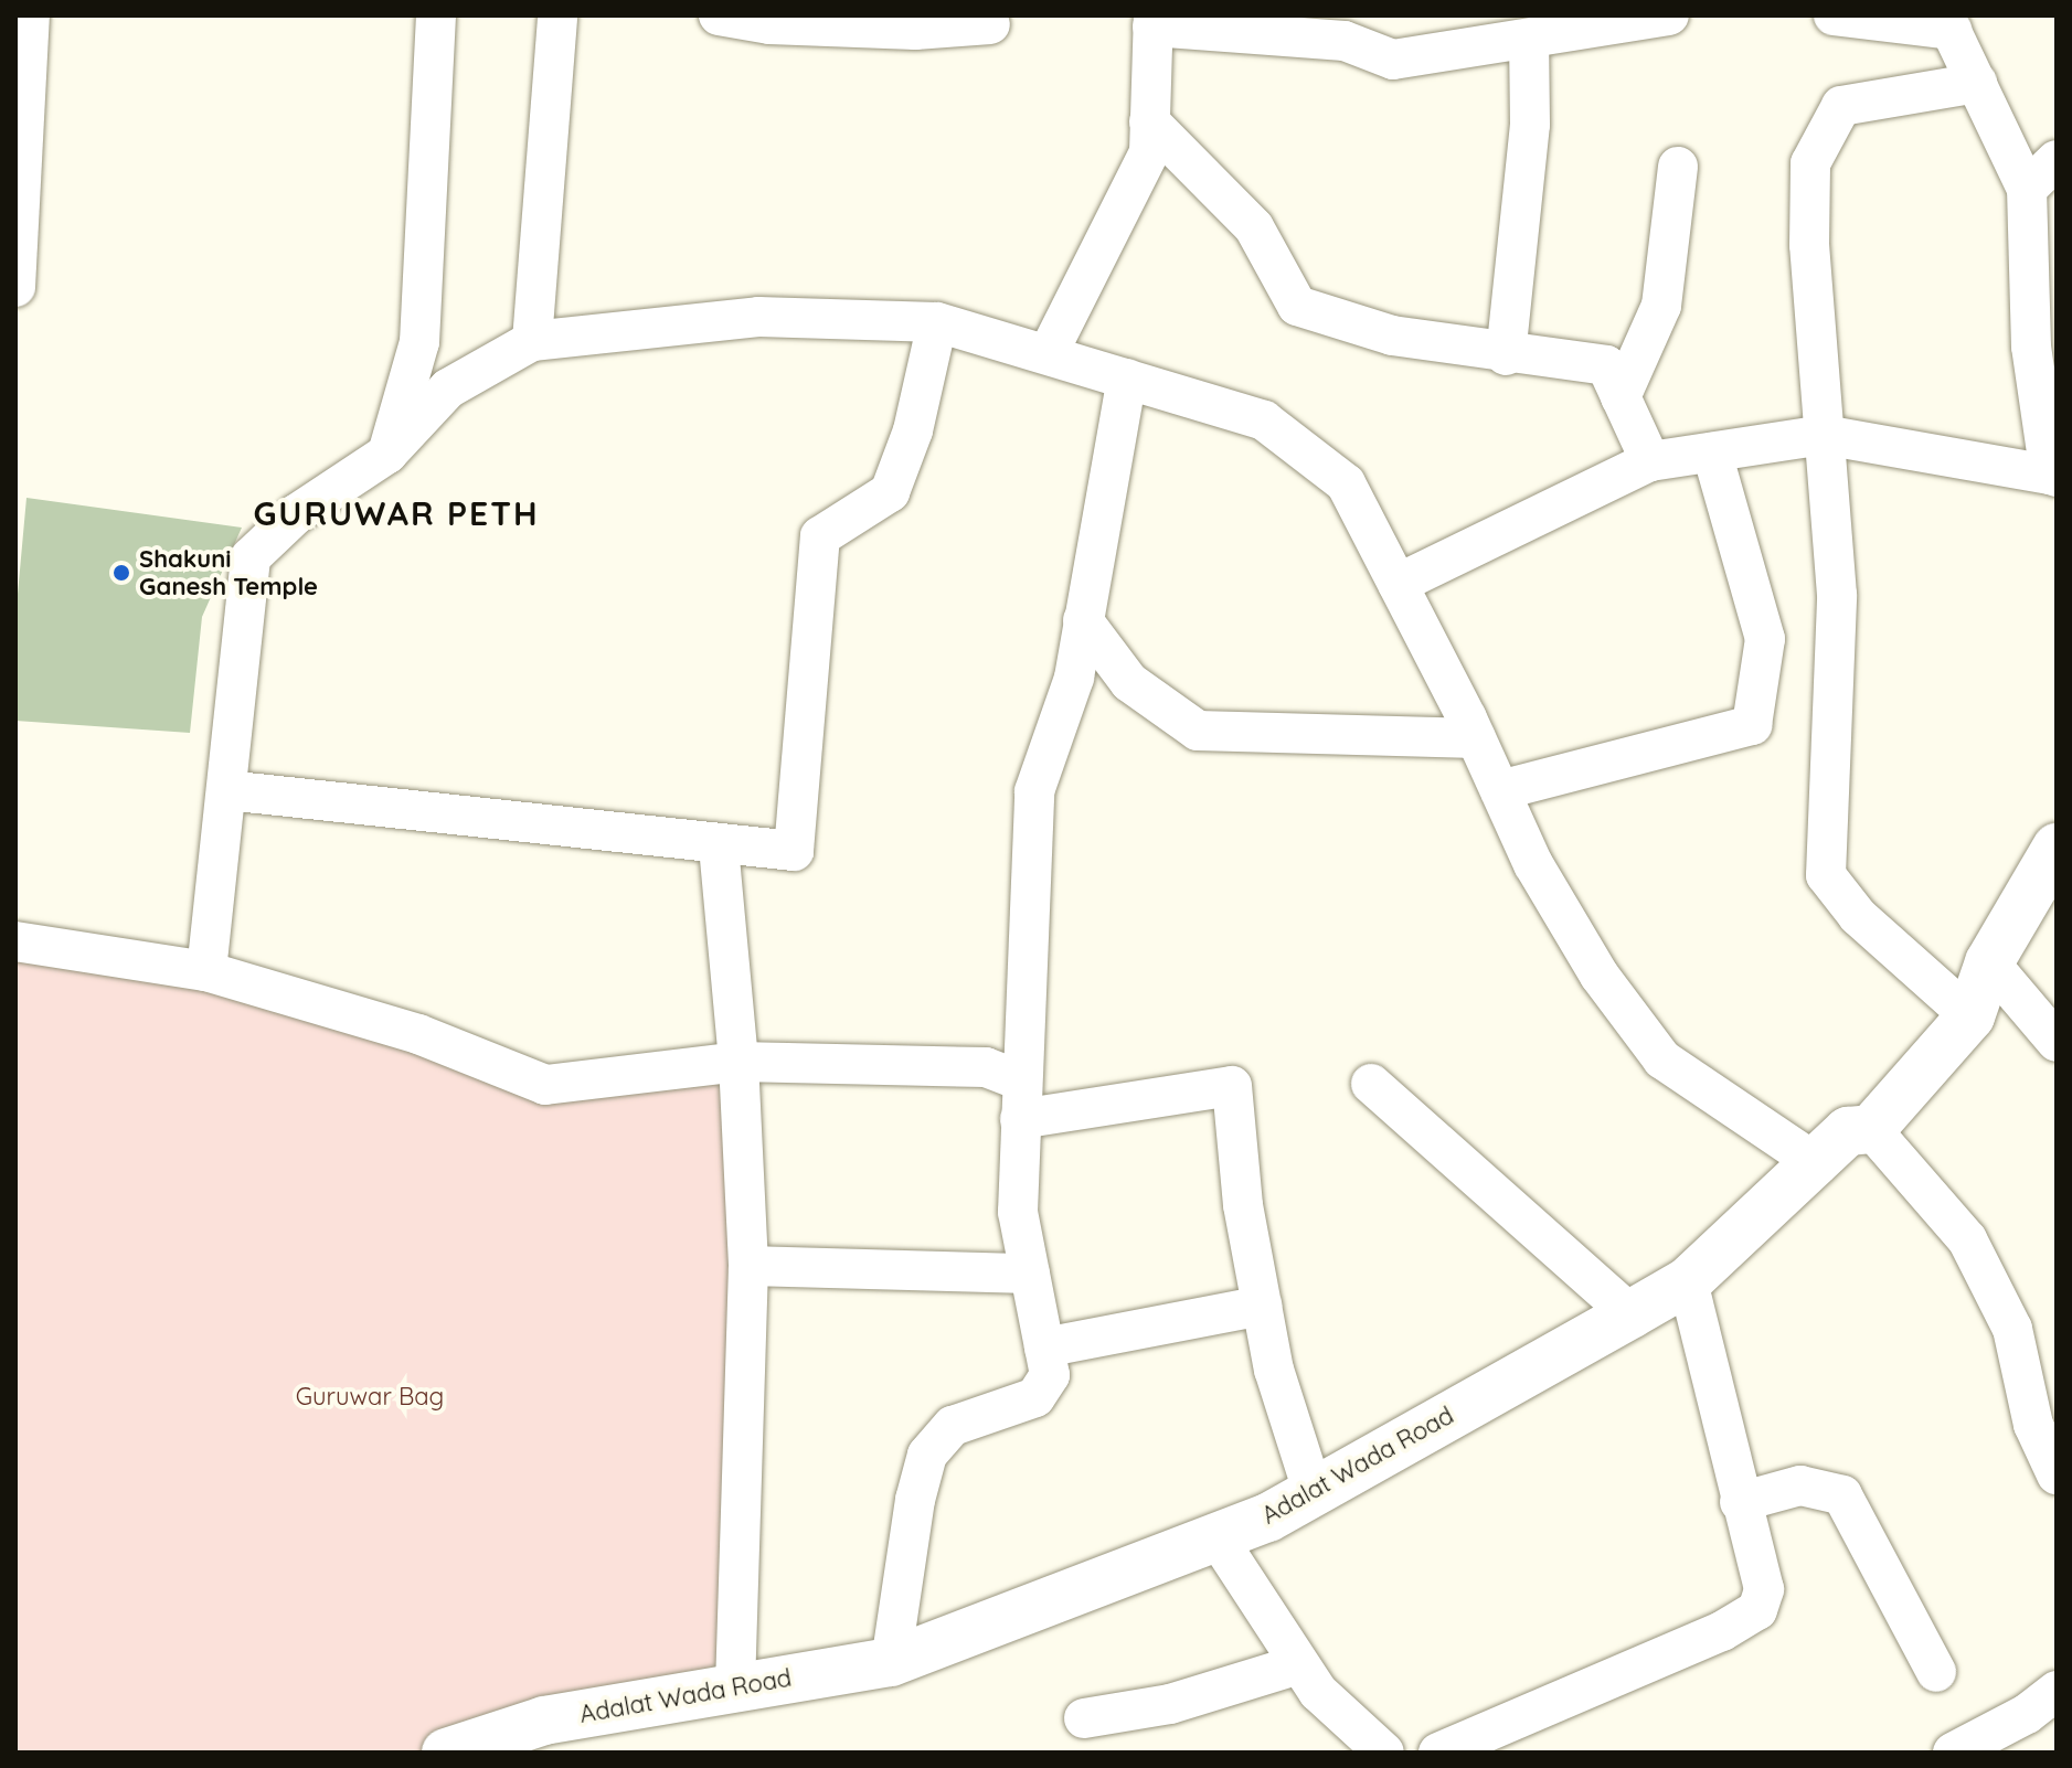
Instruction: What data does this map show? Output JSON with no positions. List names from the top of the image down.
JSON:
{
  "streets": {
    "main road": ["Adalat Wada Road"]
  },
  "districts": ["GURUWAR PETH"],
  "parks": ["Guruwar Bag"],
  "places": ["Shakuni Ganesh Temple"]
}
